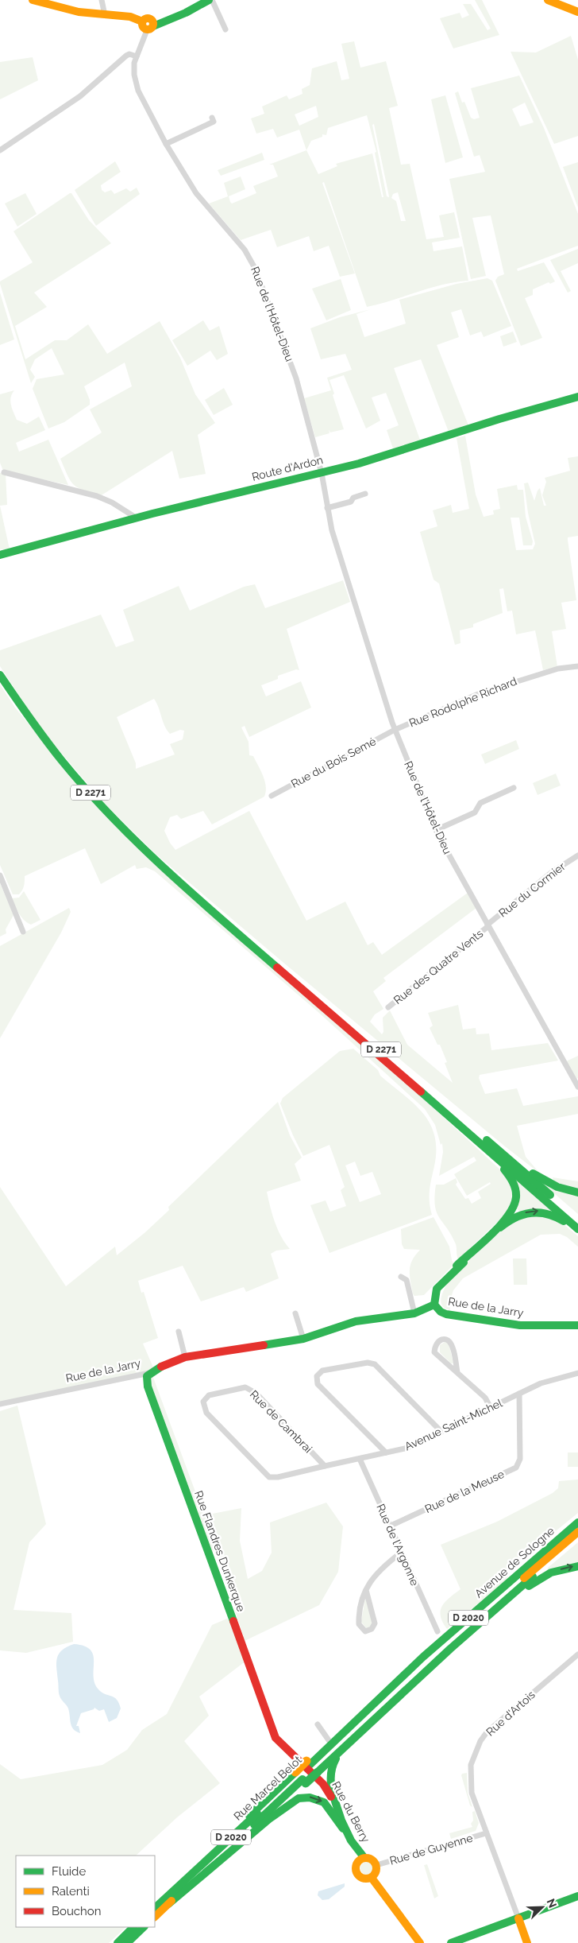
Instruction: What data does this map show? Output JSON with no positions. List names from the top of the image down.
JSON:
{
  "streets": {
    "main road": [
      "Route d'Ardon",
      "D 2271",
      "Rue de la Jarry",
      "Rue Flandres Dunkerque",
      "Avenue de Sologne",
      "D 2020",
      "Rue Marcel Belot",
      "Rue du Berry"
    ],
    "street": [
      "Rue de l'Hôtel-Dieu",
      "Rue Rodolphe Richard",
      "Rue du Bois Semé",
      "Rue du Cormier",
      "Rue des Quatre Vents",
      "Rue de Cambrai",
      "Avenue Saint-Michel",
      "Rue de la Meuse",
      "Rue de l'Argonne",
      "Rue d'Artois",
      "Rue de Guyenne"
    ]
  },
  "crossings": [
    ["Rue de l'Hôtel-Dieu", "Route d'Ardon"],
    ["Rue de l'Hôtel-Dieu", "Rue Rodolphe Richard"],
    ["Rue de l'Hôtel-Dieu", "Rue du Bois Semé"],
    ["Rue de l'Hôtel-Dieu", "Rue du Cormier"],
    ["Rue de l'Hôtel-Dieu", "Rue des Quatre Vents"],
    ["Rue Rodolphe Richard", "Rue du Bois Semé"],
    ["Rue du Cormier", "Rue des Quatre Vents"],
    ["Rue de la Jarry", "Rue Flandres Dunkerque"],
    ["Rue de Cambrai", "Avenue Saint-Michel"],
    ["Avenue Saint-Michel", "Rue de la Meuse"],
    ["Avenue Saint-Michel", "Rue de l'Argonne"],
    ["Rue de la Meuse", "Rue de l'Argonne"],
    ["Rue Flandres Dunkerque", "Rue du Berry"],
    ["Avenue de Sologne", "Rue Marcel Belot"],
    ["D 2020", "Rue Marcel Belot"],
    ["Rue d'Artois", "Rue de Guyenne"],
    ["Rue Marcel Belot", "Rue du Berry"],
    ["Rue du Berry", "Rue de Guyenne"]
  ],
  "legend": ["Fluide", "Ralenti", "Bouchon"],
  "north": "top right"
}
